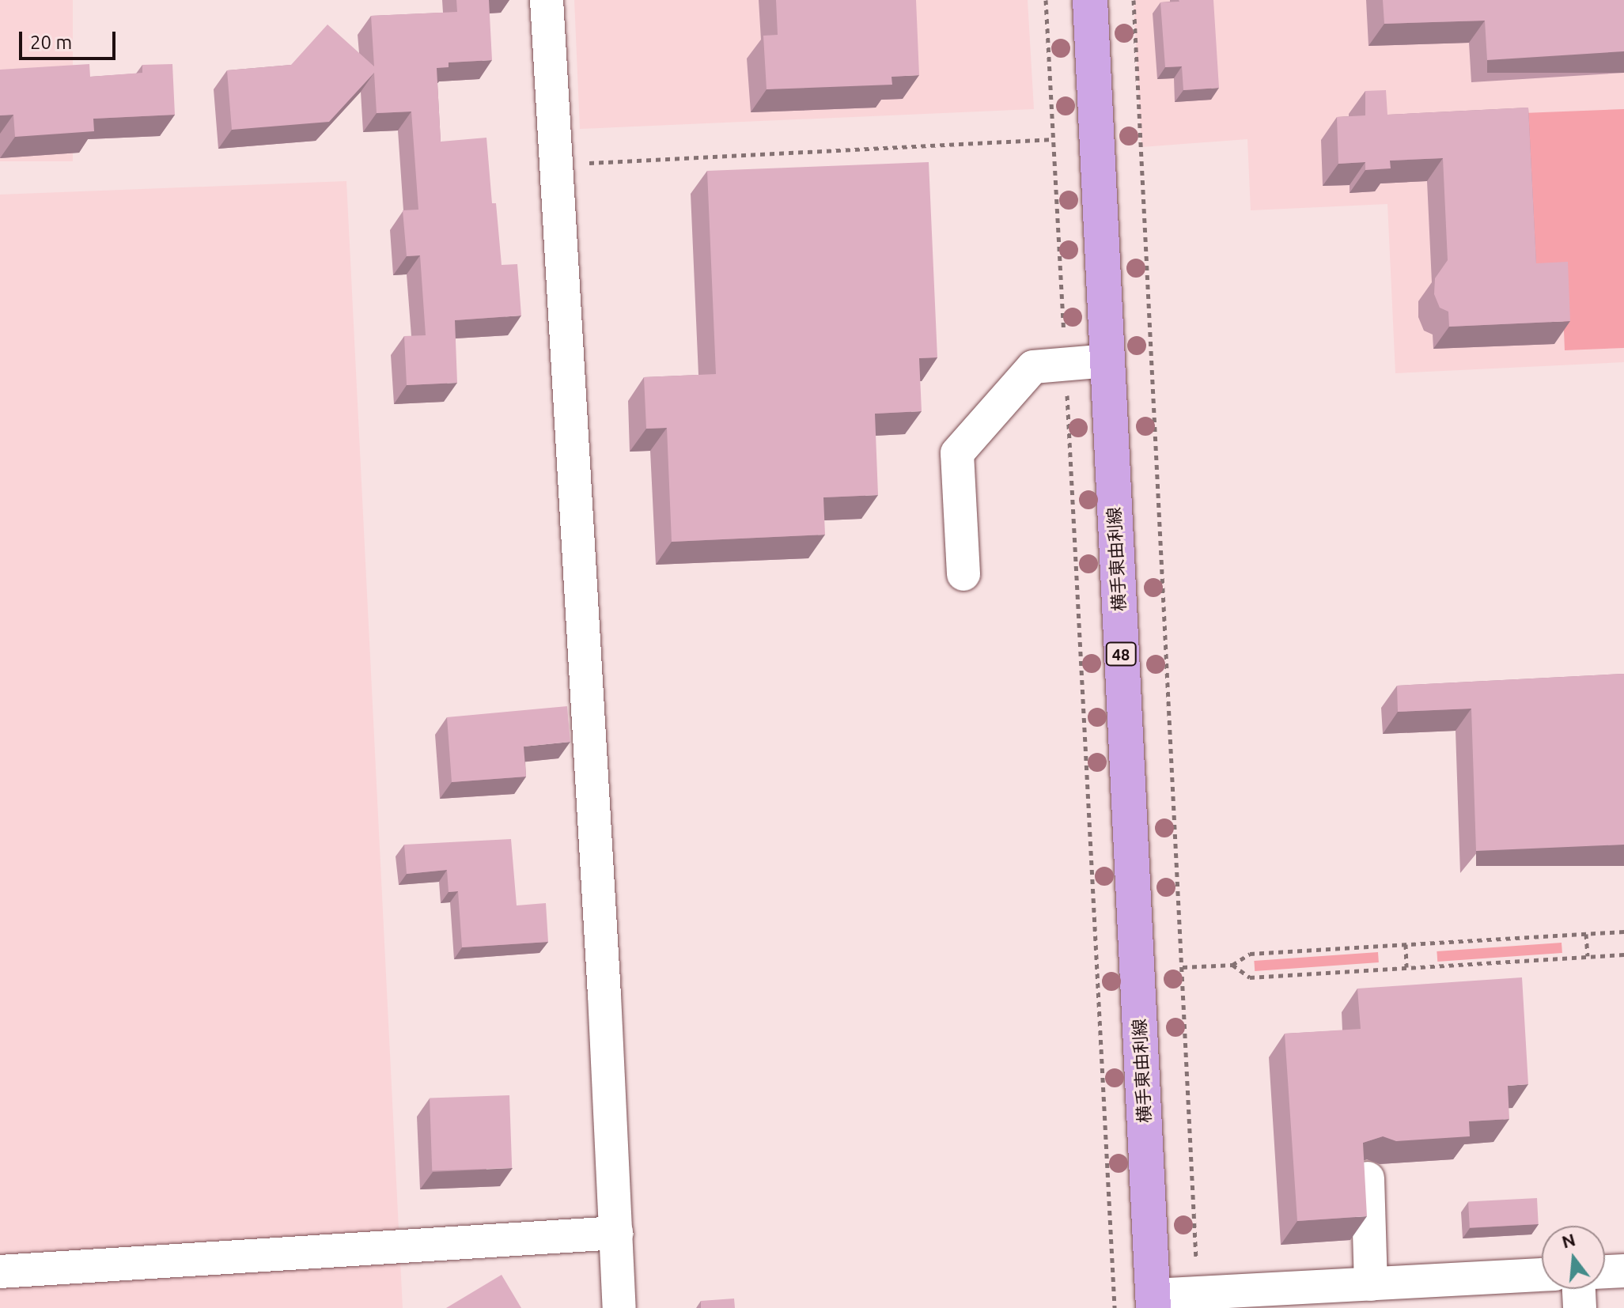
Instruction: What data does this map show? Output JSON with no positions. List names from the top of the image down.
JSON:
{
  "streets": {
    "main road": ["横手東由利線", "48"]
  },
  "scale_bar": "20 m",
  "north": "top"
}
